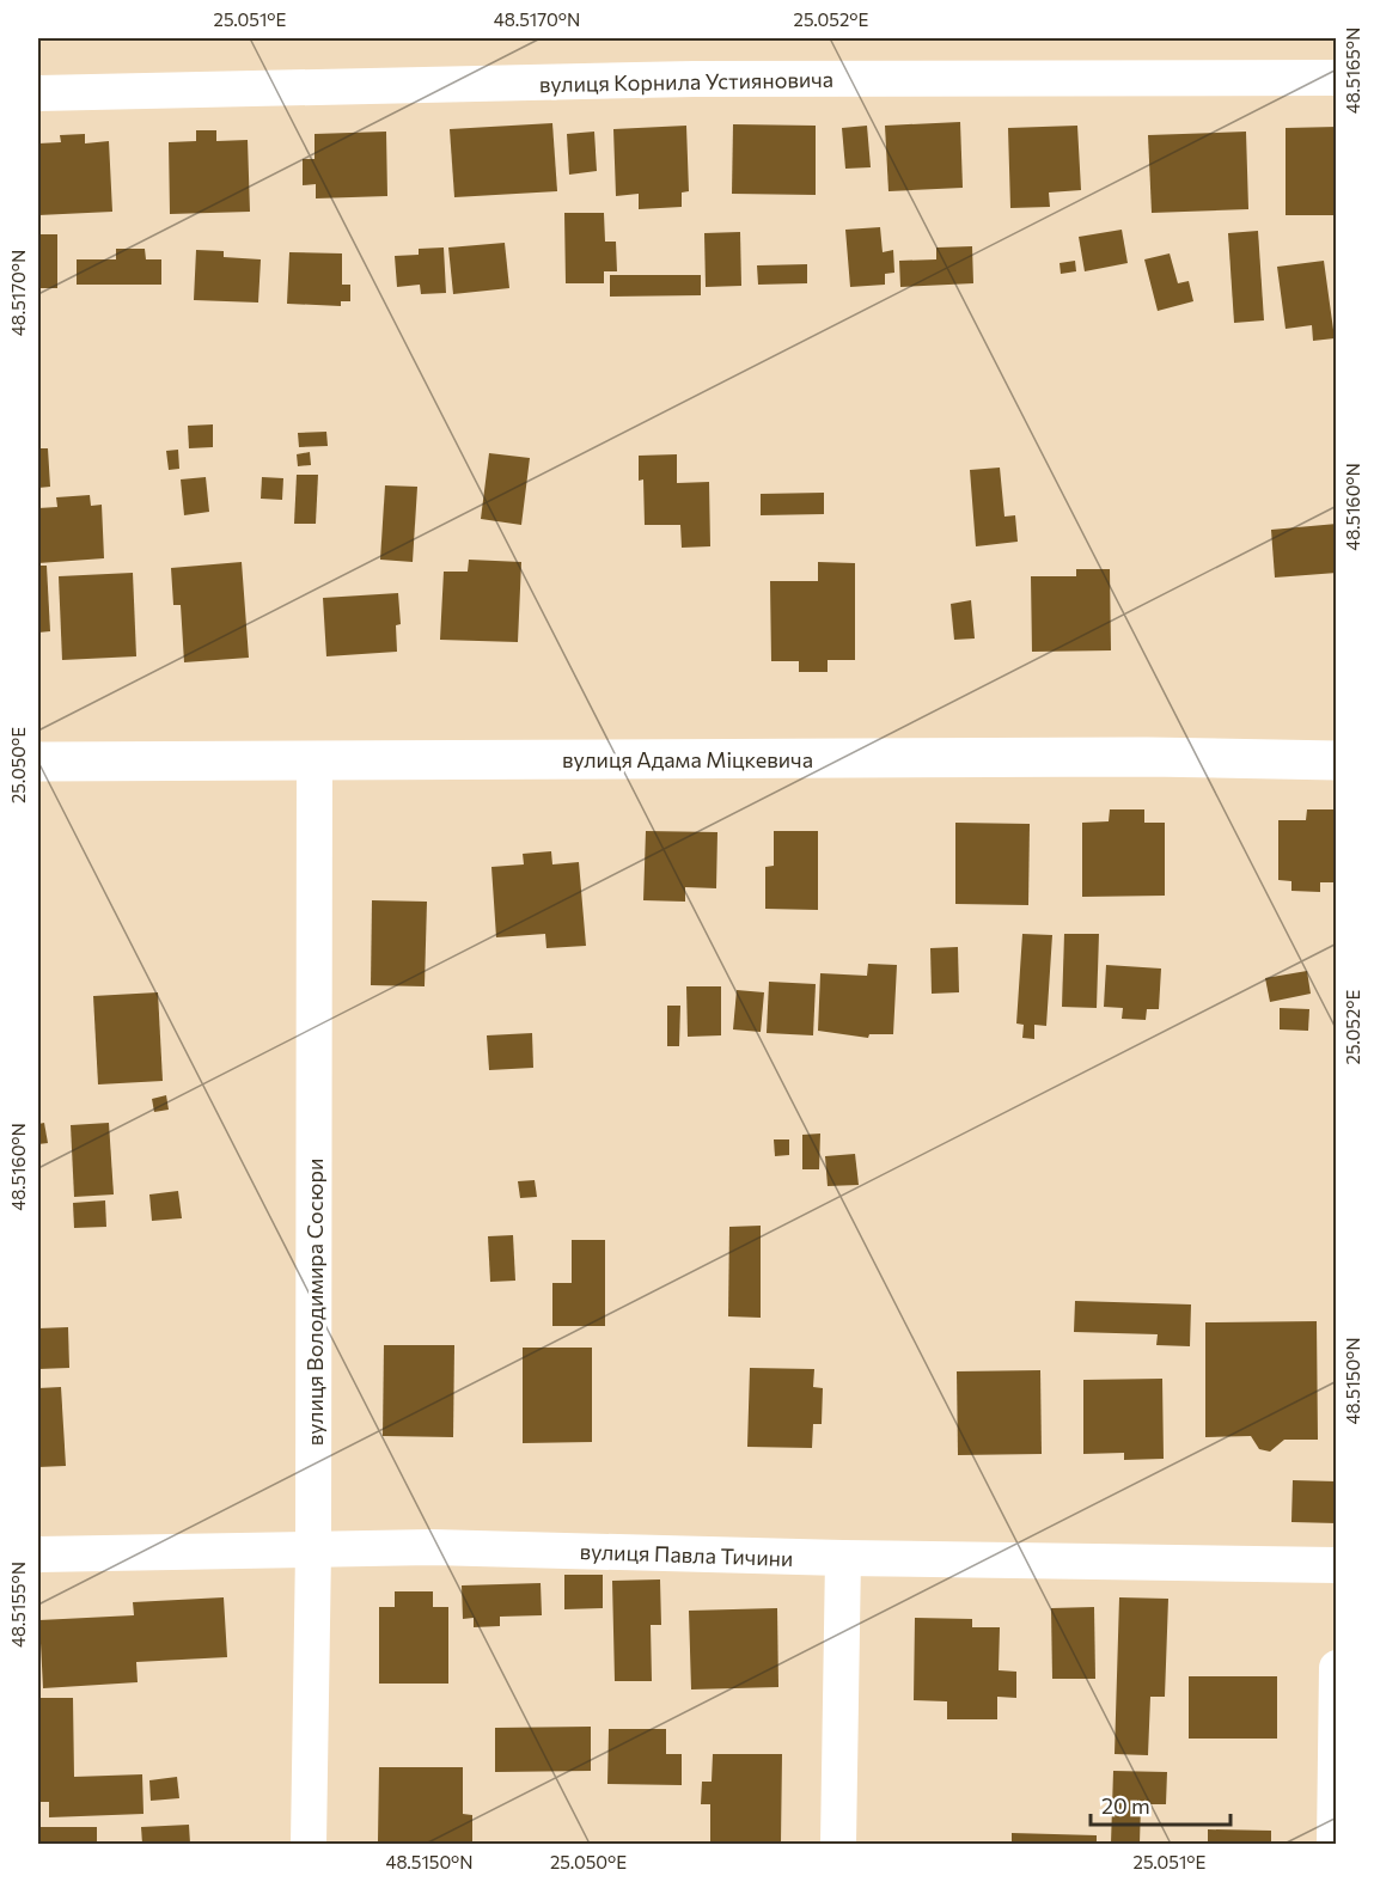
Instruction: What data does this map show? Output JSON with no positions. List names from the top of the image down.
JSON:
{
  "streets": {
    "street": [
      "вулиця Корнила Устияновича",
      "вулиця Адама Міцкевича",
      "вулиця Володимира Сосюри",
      "вулиця Павла Тичини"
    ]
  },
  "crossings": [
    ["вулиця Адама Міцкевича", "вулиця Володимира Сосюри"],
    ["вулиця Володимира Сосюри", "вулиця Павла Тичини"]
  ],
  "scale_bar": "20 m",
  "coordinates": [
    "25.051°E",
    "48.5170°N",
    "25.052°E",
    "48.5165°N",
    "48.5160°N",
    "25.050°E",
    "48.5150°N",
    "48.5155°N"
  ]
}
